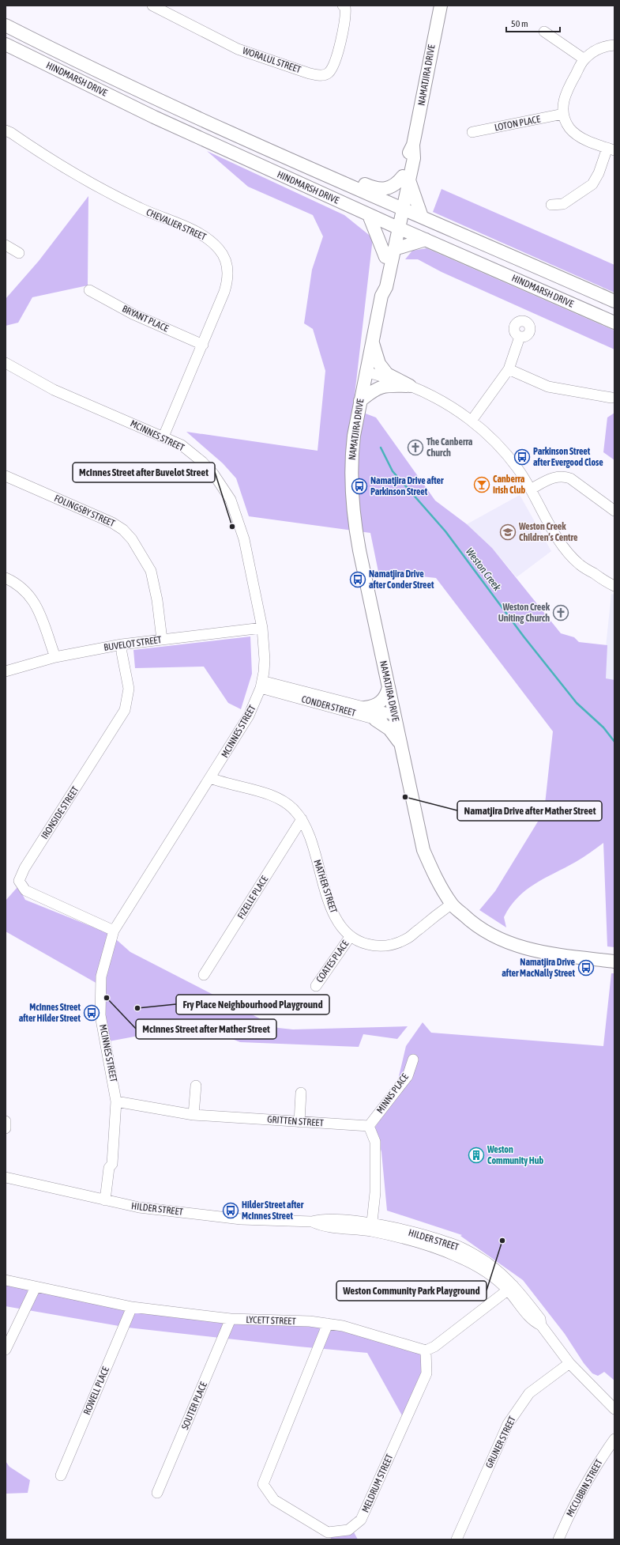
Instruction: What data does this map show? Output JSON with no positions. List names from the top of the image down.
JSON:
{
  "streets": {
    "main road": ["NAMATJIRA DRIVE", "HINDMARSH DRIVE"],
    "street": [
      "WORALUL STREET",
      "LOTON PLACE",
      "CHEVALIER STREET",
      "BRYANT PLACE",
      "MCINNES STREET",
      "FOLINGSBY STREET",
      "BUVELOT STREET",
      "CONDER STREET",
      "IRONSIDE STREET",
      "MATHER STREET",
      "FIZELLE PLACE",
      "COATES PLACE",
      "MINNS PLACE",
      "GRITTEN STREET",
      "HILDER STREET",
      "LYCETT STREET",
      "ROWELL PLACE",
      "SOUTER PLACE",
      "GRUNER STREET",
      "MELDRUM STREET",
      "MCCUBBIN STREET"
    ]
  },
  "crossings": [
    ["NAMATJIRA DRIVE", "HINDMARSH DRIVE"],
    ["NAMATJIRA DRIVE", "CONDER STREET"],
    ["NAMATJIRA DRIVE", "MATHER STREET"],
    ["CHEVALIER STREET", "BRYANT PLACE"],
    ["CHEVALIER STREET", "MCINNES STREET"],
    ["MCINNES STREET", "BUVELOT STREET"],
    ["MCINNES STREET", "CONDER STREET"],
    ["MCINNES STREET", "IRONSIDE STREET"],
    ["MCINNES STREET", "MATHER STREET"],
    ["MCINNES STREET", "GRITTEN STREET"],
    ["MCINNES STREET", "HILDER STREET"],
    ["FOLINGSBY STREET", "BUVELOT STREET"],
    ["BUVELOT STREET", "IRONSIDE STREET"],
    ["MATHER STREET", "FIZELLE PLACE"],
    ["MATHER STREET", "COATES PLACE"],
    ["MINNS PLACE", "GRITTEN STREET"],
    ["HILDER STREET", "GRUNER STREET"],
    ["LYCETT STREET", "ROWELL PLACE"],
    ["LYCETT STREET", "SOUTER PLACE"],
    ["LYCETT STREET", "MELDRUM STREET"]
  ],
  "water": ["Weston Creek"],
  "places": {
    "church": ["The Canberra Church", "Weston Creek Uniting Church"],
    "bus stop": [
      "Parkinson Street after Evergood Close",
      "Namatjira Drive after Parkinson Street",
      "Namatjira Drive after Conder Street",
      "Namatjira Drive after MacNally Street",
      "McInnes Street after Hilder Street",
      "Hilder Street after McInnes Street"
    ],
    "bar": ["Canberra Irish Club"],
    "other": [
      "McInnes Street after Buvelot Street",
      "Namatjira Drive after Mather Street",
      "McInnes Street after Mather Street",
      "Fry Place Neighbourhood Playground",
      "Weston Community Park Playground"
    ],
    "school or university": ["Weston Creek Children’s Centre"],
    "building": ["Weston Community Hub"]
  },
  "scale_bar": "50 m"
}
